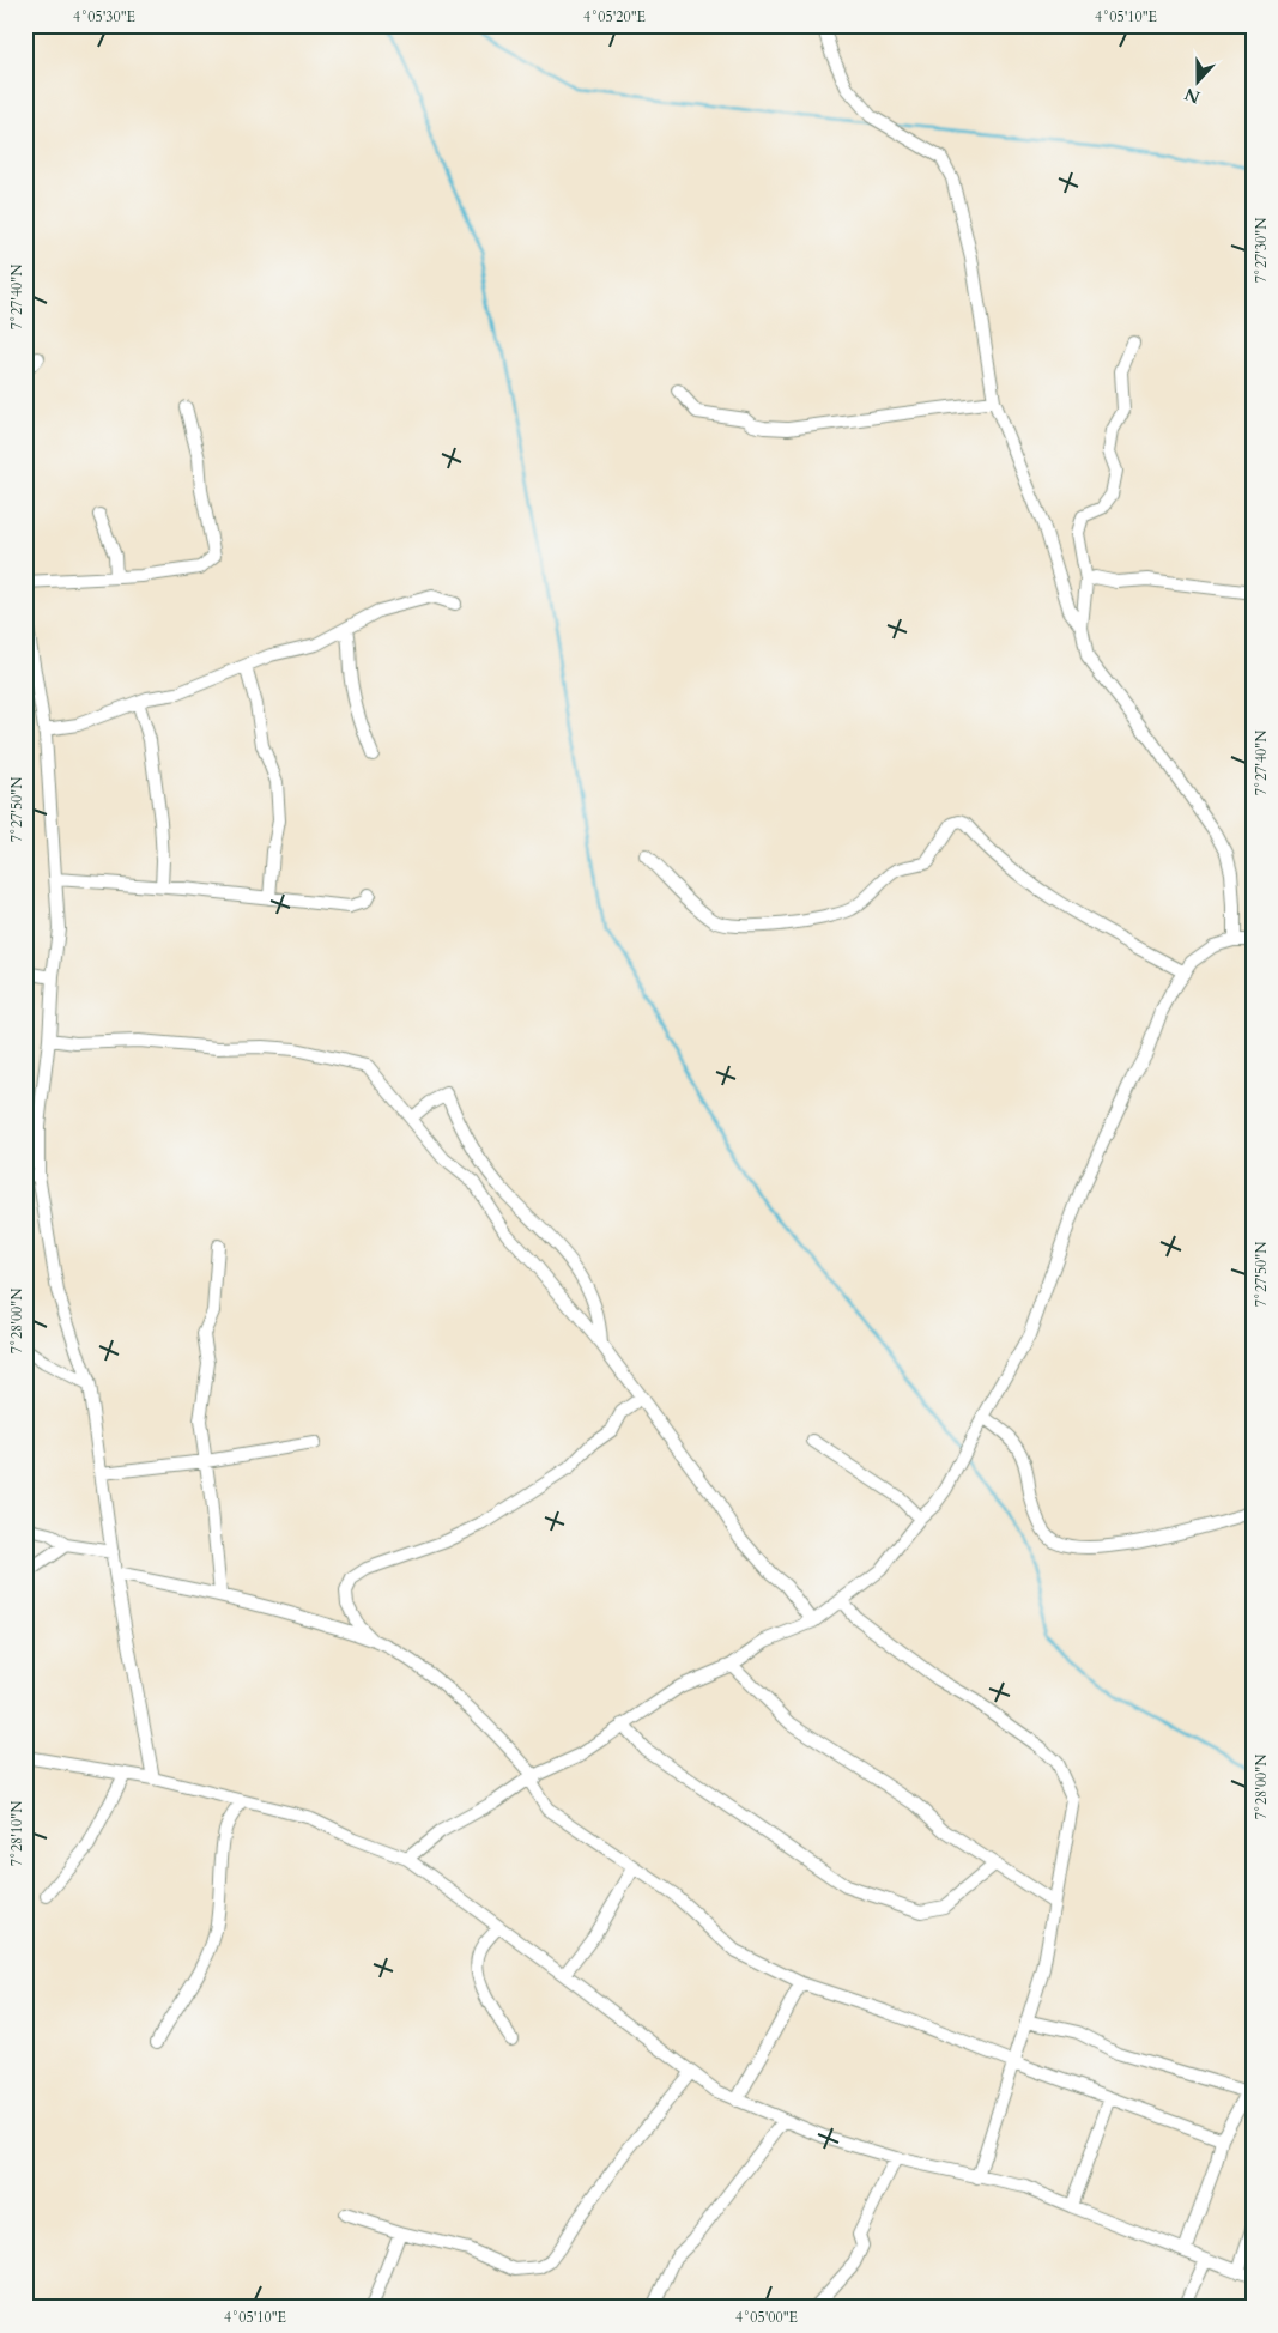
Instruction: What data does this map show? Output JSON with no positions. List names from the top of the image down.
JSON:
{
  "north": "bottom",
  "coordinates": [
    "4°05'30\"E",
    "4°05'20\"E",
    "4°05'10\"E",
    "7°27'30\"N",
    "7°27'40\"N",
    "7°27'50\"N",
    "7°28'00\"N",
    "7°28'10\"N",
    "4°05'00\"E"
  ]
}
